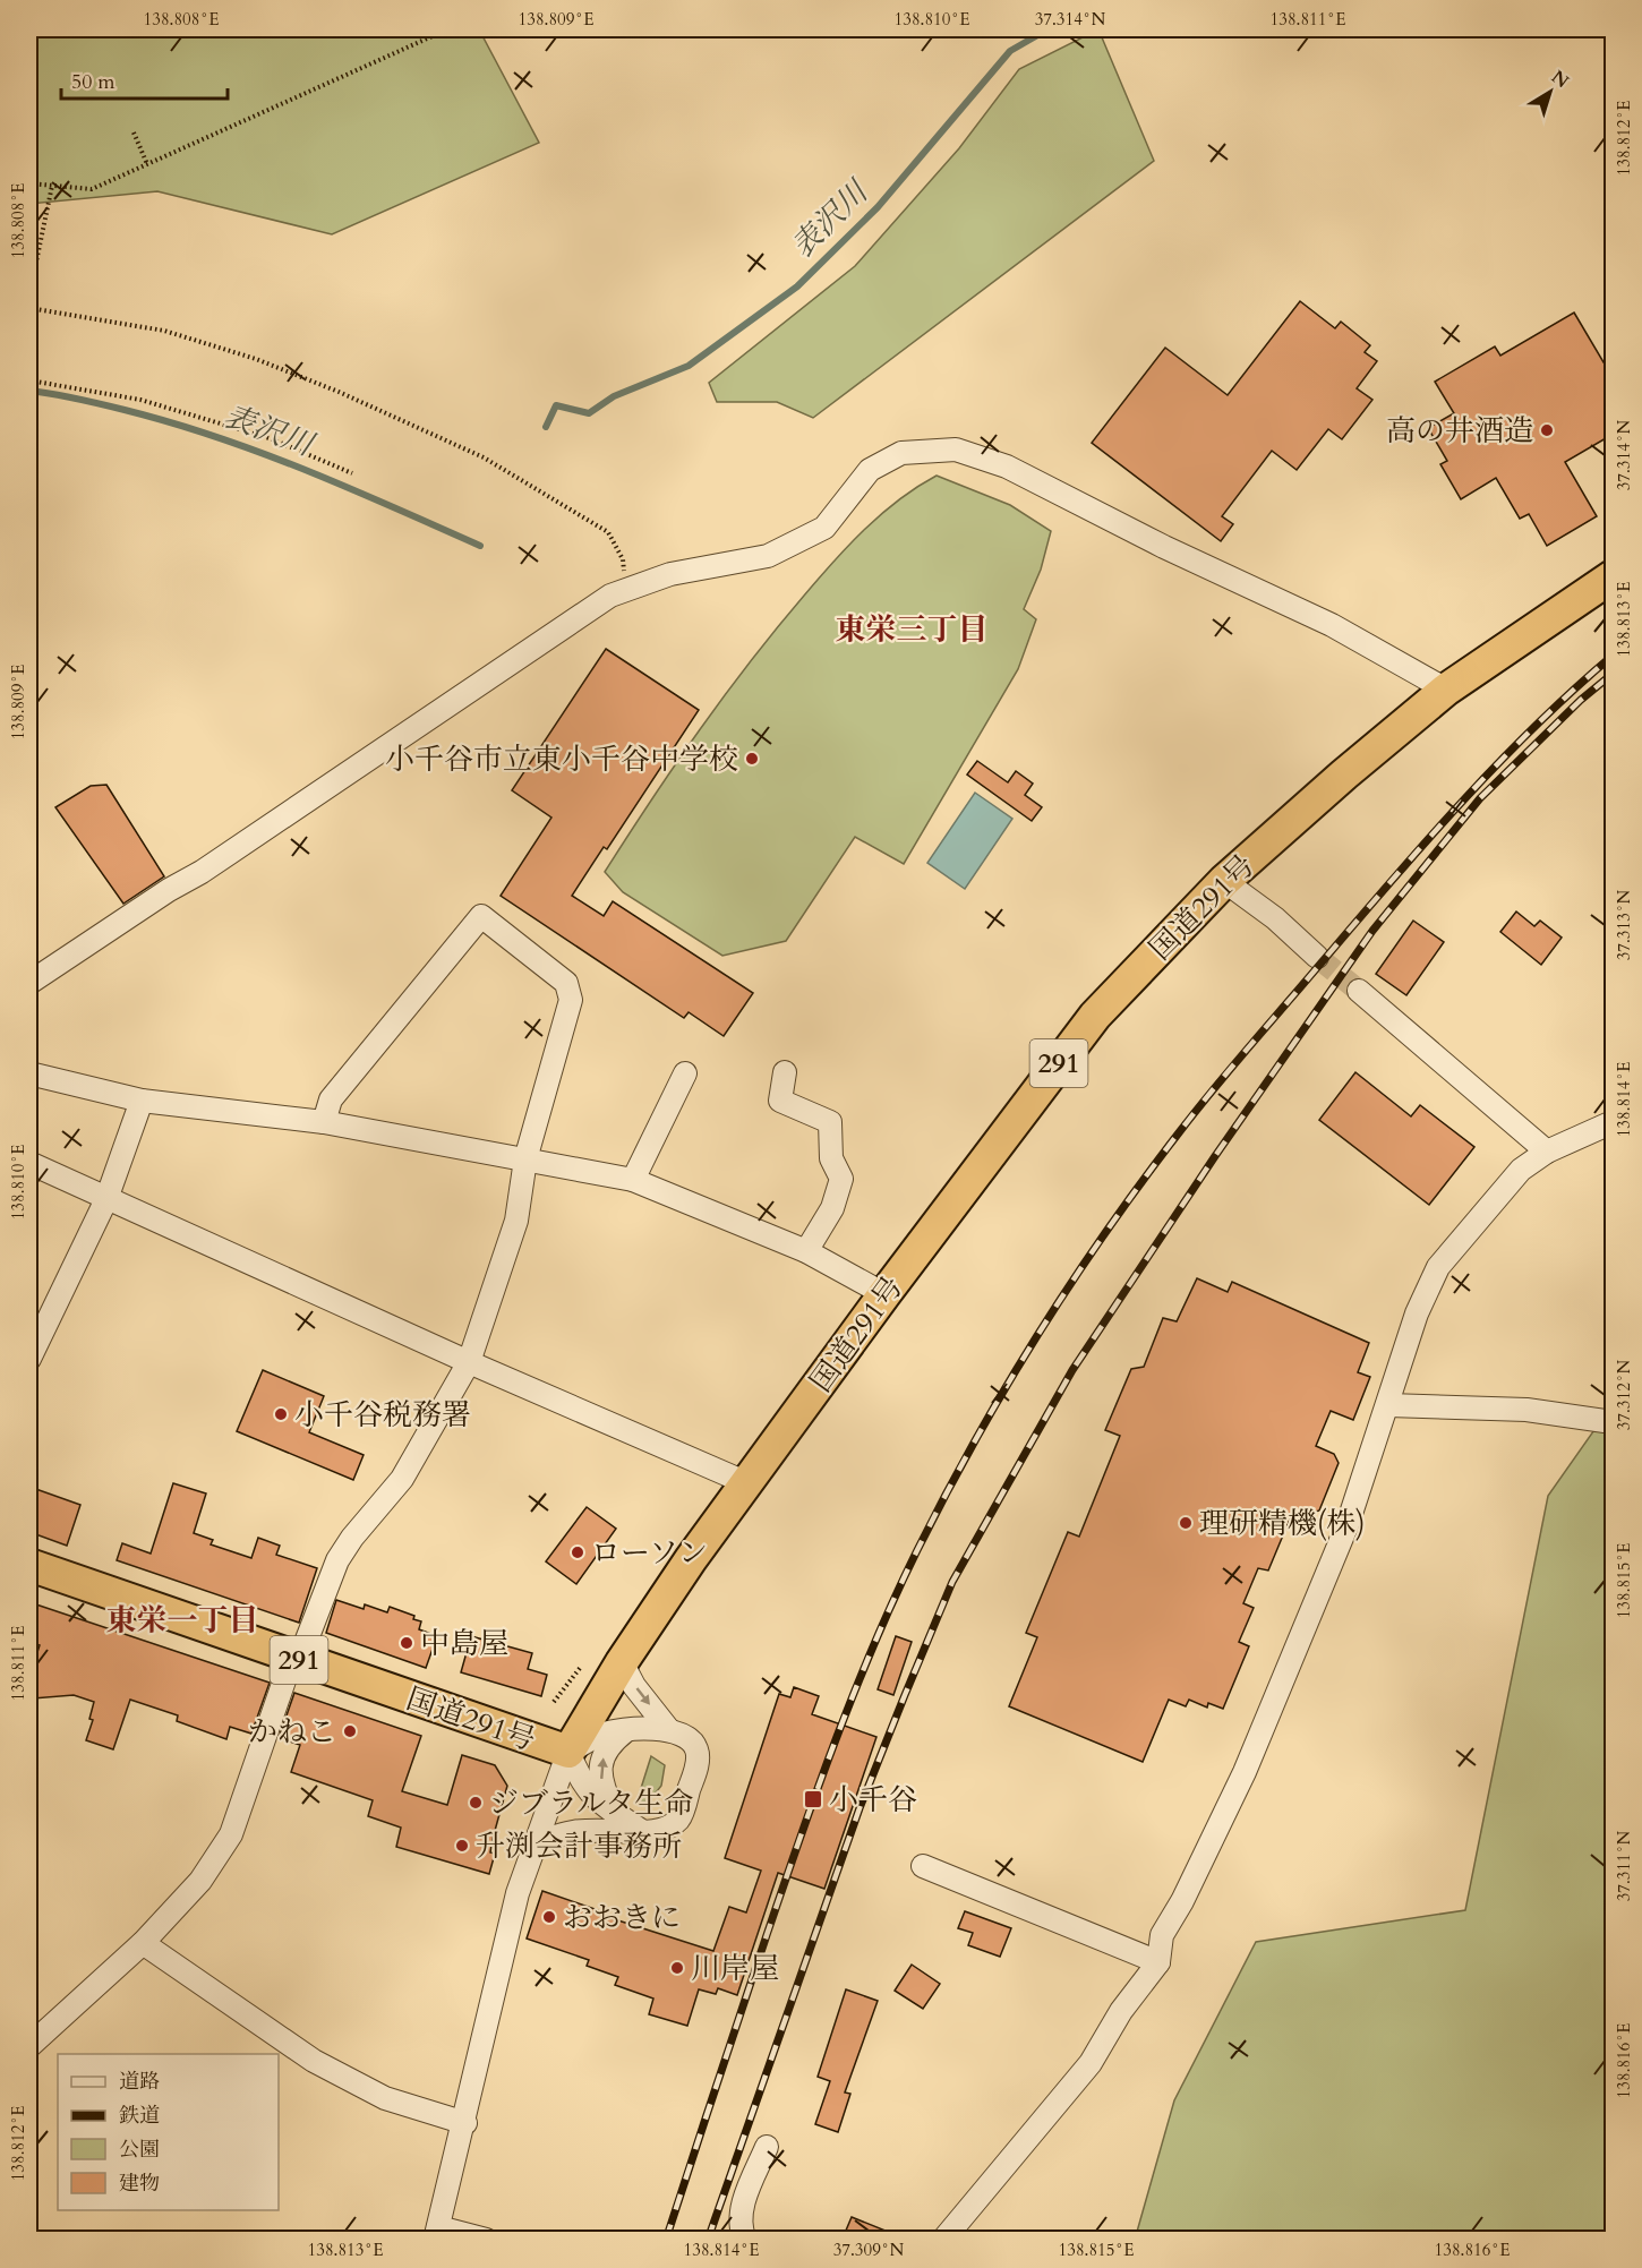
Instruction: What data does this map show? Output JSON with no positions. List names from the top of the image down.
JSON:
{
  "streets": {
    "highway": ["国道291号", "291"]
  },
  "districts": ["東栄三丁目", "東栄一丁目"],
  "water": ["表沢川"],
  "places": {
    "other": [
      "高の井酒造",
      "小千谷市立東小千谷中学校",
      "小千谷税務署",
      "理研精機(株)",
      "ローソン",
      "中島屋",
      "かねこ",
      "ジブラルタ生命",
      "升渕会計事務所",
      "おおきに",
      "川岸屋"
    ],
    "transit": ["小千谷"]
  },
  "legend": [
    "道路",
    "鉄道",
    "公園",
    "建物"
  ],
  "scale_bar": "50 m",
  "north": "top right",
  "coordinates": [
    "138.808°E",
    "138.809°E",
    "138.810°E",
    "37.314°N",
    "138.811°E",
    "138.812°E",
    "138.813°E",
    "37.313°N",
    "138.814°E",
    "37.312°N",
    "138.815°E",
    "37.311°N",
    "138.816°E",
    "37.309°N"
  ]
}
